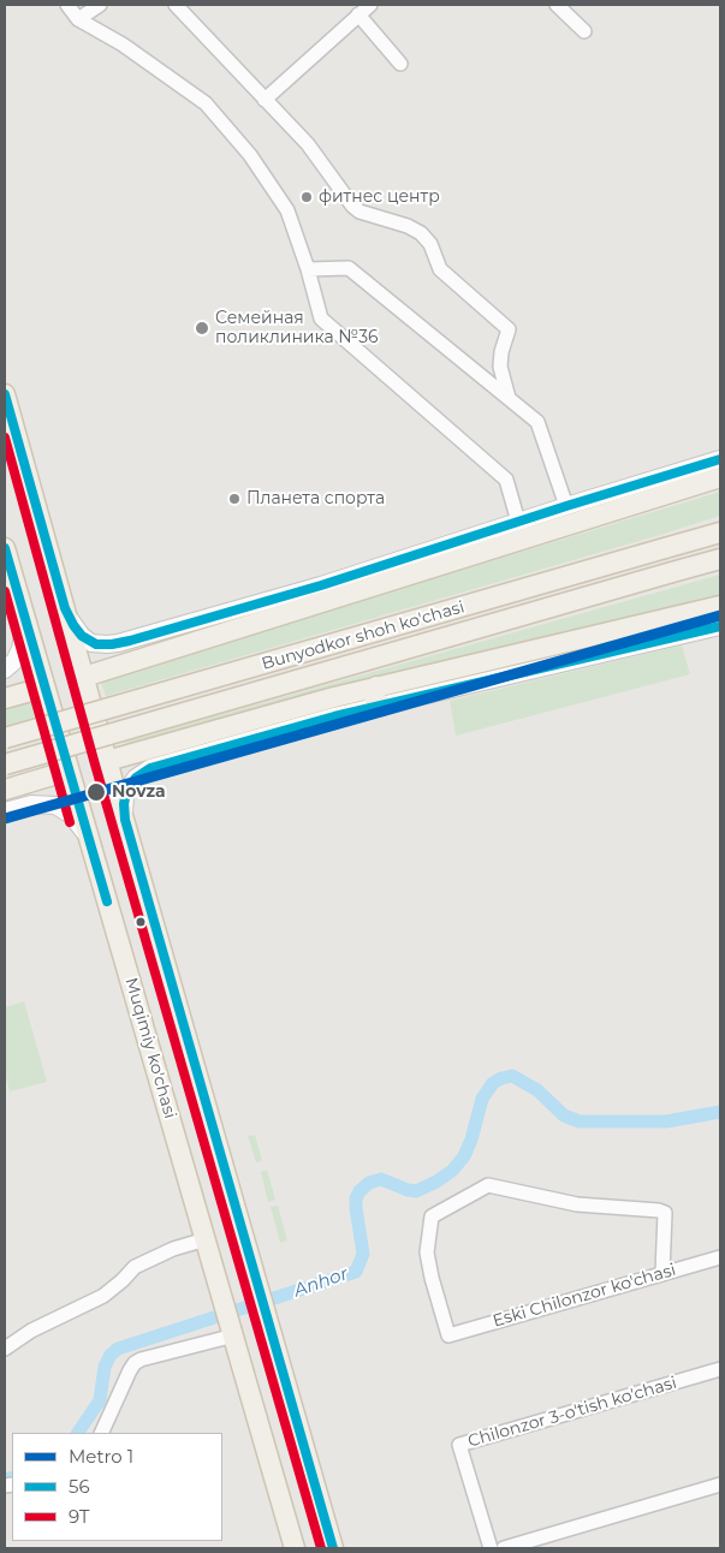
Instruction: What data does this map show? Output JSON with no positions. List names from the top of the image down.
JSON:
{
  "streets": {
    "main road": ["Bunyodkor shoh ko'chasi", "Muqimiy ko'chasi"],
    "street": ["Eski Chilonzor ko'chasi", "Chilonzor 3-o'tish ko'chasi"]
  },
  "water": ["Anhor"],
  "places": [
    "фитнес центр",
    "Семейная поликлиника №36",
    "Планета спорта",
    "Novza"
  ],
  "lines": ["transit line 56", "transit line 9Т", "metro line 1"],
  "legend": ["Metro 1", "56", "9Т"]
}
